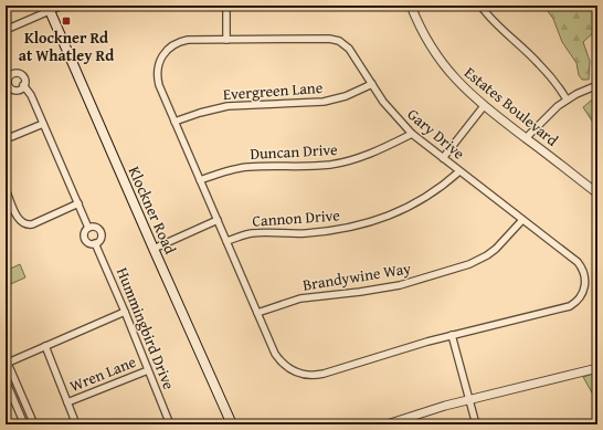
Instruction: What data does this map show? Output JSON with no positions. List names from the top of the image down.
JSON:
{
  "streets": {
    "main road": ["Klockner Road"],
    "street": [
      "Evergreen Lane",
      "Estates Boulevard",
      "Gary Drive",
      "Duncan Drive",
      "Cannon Drive",
      "Brandywine Way",
      "Hummingbird Drive",
      "Wren Lane"
    ]
  },
  "crossings": [
    ["Evergreen Lane", "Gary Drive"],
    ["Gary Drive", "Duncan Drive"],
    ["Gary Drive", "Cannon Drive"],
    ["Gary Drive", "Brandywine Way"],
    ["Hummingbird Drive", "Wren Lane"]
  ],
  "places": {
    "transit": ["Klockner Rd at Whatley Rd"]
  }
}
